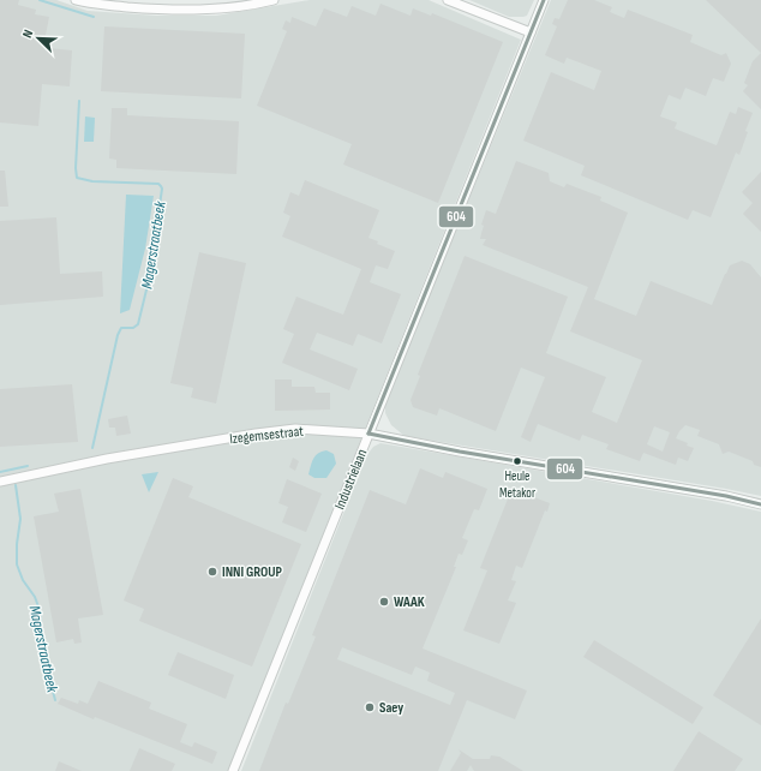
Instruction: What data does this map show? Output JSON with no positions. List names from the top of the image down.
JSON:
{
  "streets": {
    "street": ["Izegemsestraat", "Industrielaan"]
  },
  "crossings": [
    ["Izegemsestraat", "Industrielaan"]
  ],
  "water": ["Magerstraatbeek"],
  "places": [
    "Heule Metakor",
    "INNI GROUP",
    "WAAK",
    "Saey"
  ],
  "lines": ["transit line 604"],
  "north": "top left"
}
